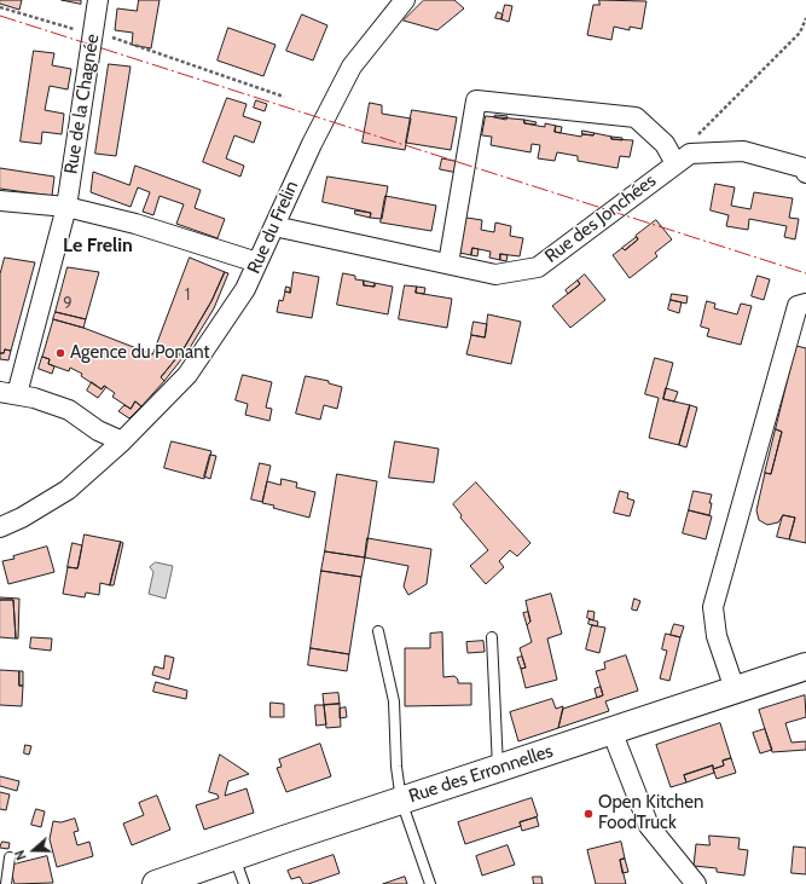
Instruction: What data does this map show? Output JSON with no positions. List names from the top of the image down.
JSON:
{
  "streets": {
    "street": [
      "Rue de la Chagnée",
      "Rue des Jonchées",
      "Rue du Frelin",
      "Rue des Erronnelles"
    ]
  },
  "crossings": [
    ["Rue des Jonchées", "Rue du Frelin"]
  ],
  "districts": ["Le Frelin"],
  "places": ["Agence du Ponant", "Open Kitchen FoodTruck"],
  "house_numbers": ["1", "9"],
  "north": "left"
}
